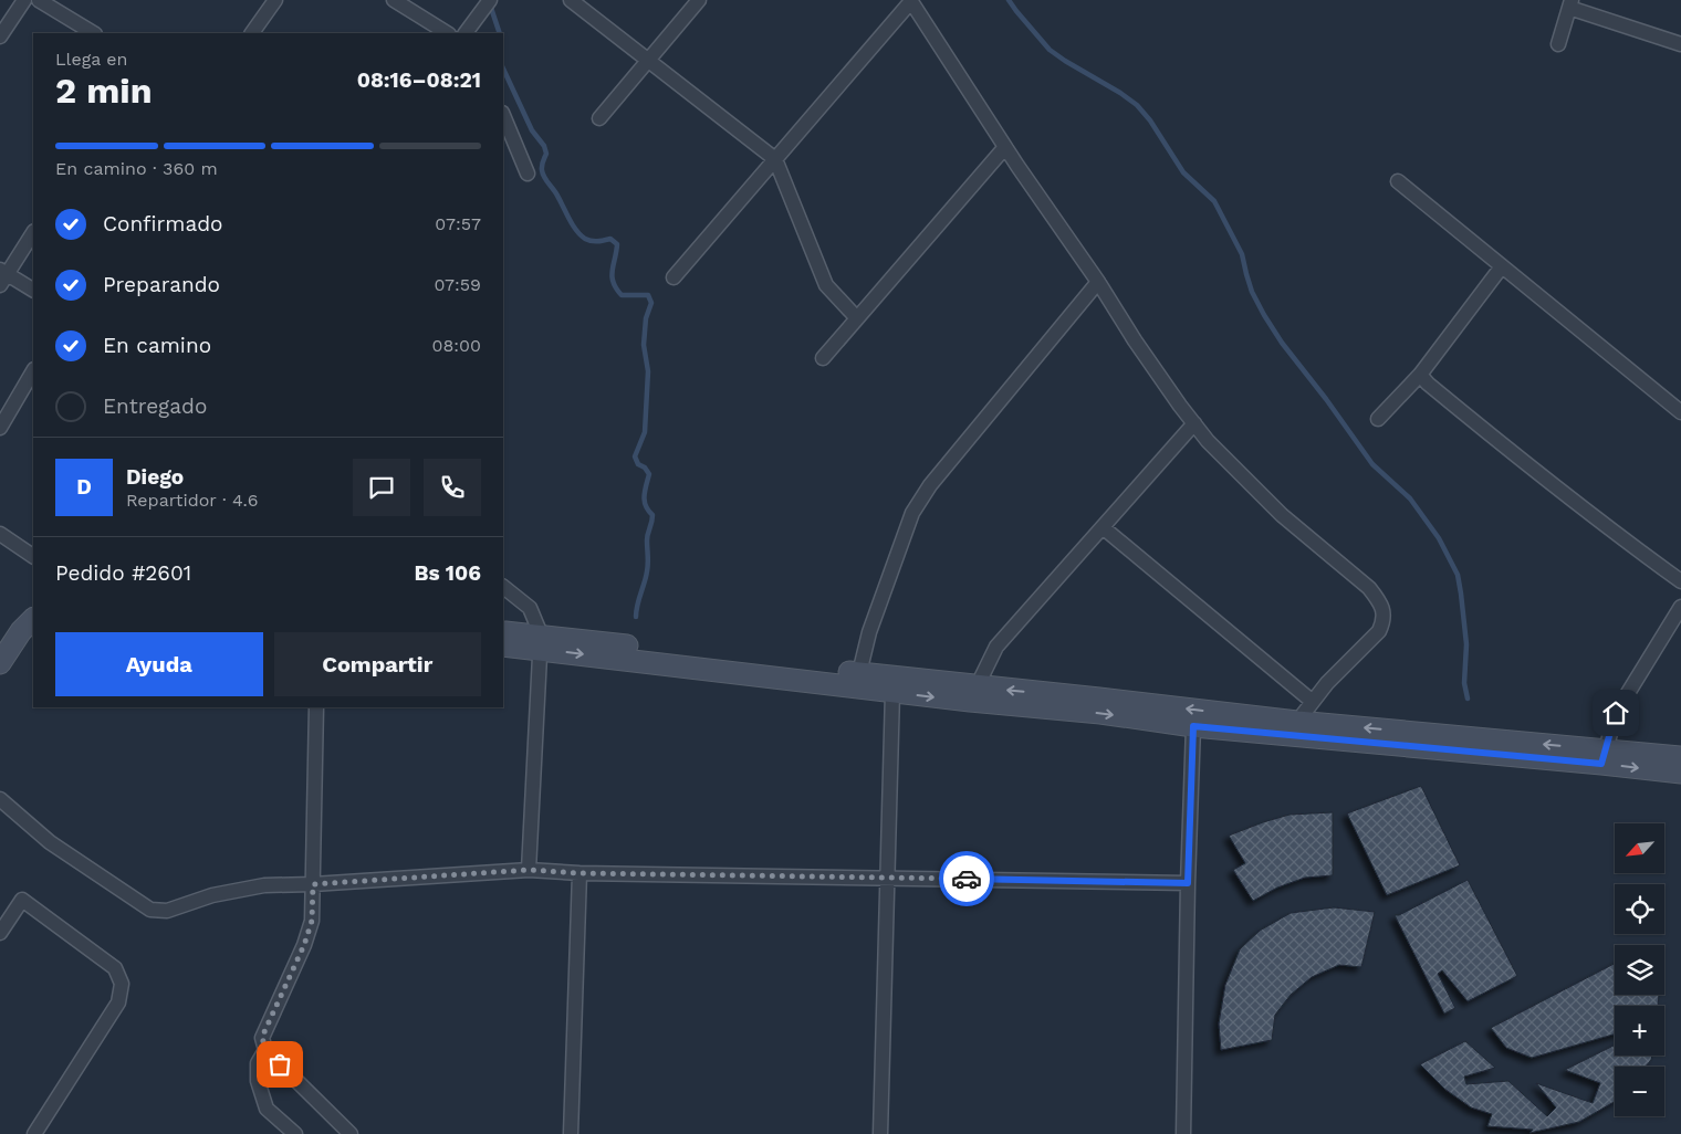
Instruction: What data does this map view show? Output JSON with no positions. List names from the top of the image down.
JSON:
{
  "north": "bottom left",
  "page": {
    "heading": ["2 min", "Llega en", "08:16–08:21"],
    "panel": [
      "Diego",
      "Repartidor · 4.6",
      "Pedido #2601",
      "Bs 106"
    ],
    "bar": "En camino · 360 m",
    "list": [
      ["Confirmado", "07:57"],
      ["Preparando", "07:59"],
      ["En camino", "08:00"],
      "Entregado"
    ],
    "round": "D",
    "buttons": ["Ayuda", "Compartir"],
    "map_buttons": ["+", "−"]
  }
}
